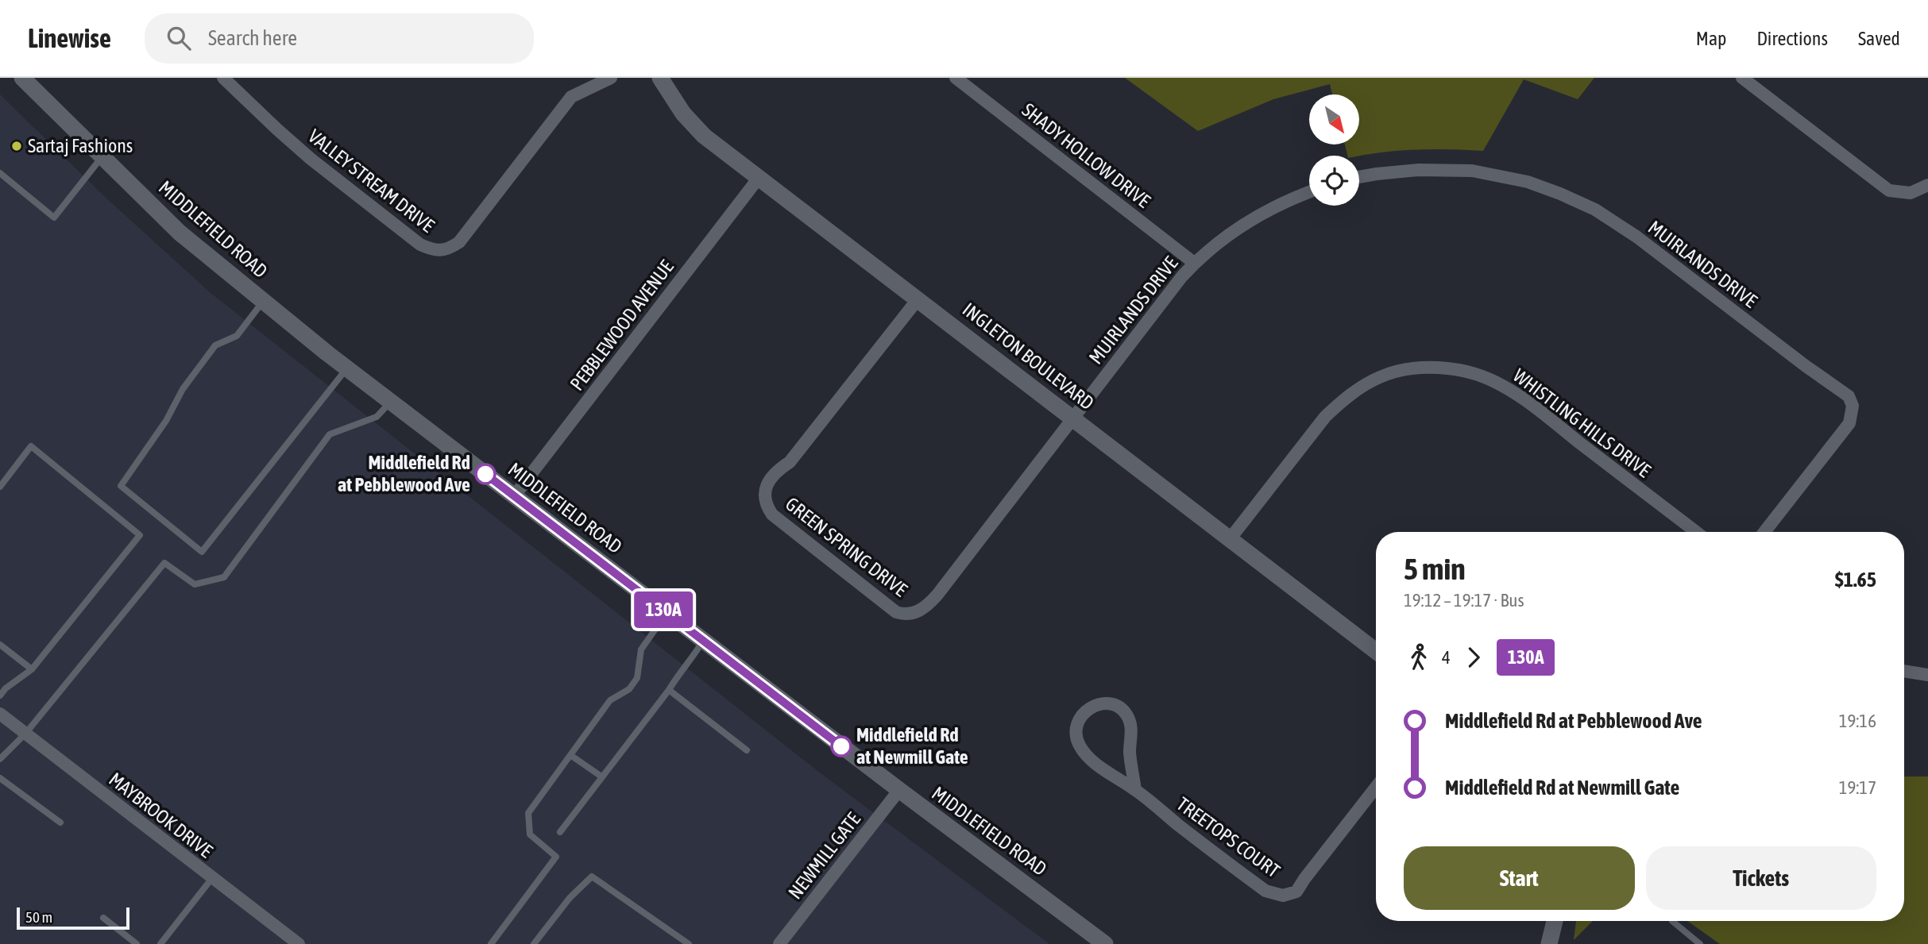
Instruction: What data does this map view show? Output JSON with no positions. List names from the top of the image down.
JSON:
{
  "streets": {
    "main road": ["MIDDLEFIELD ROAD", "INGLETON BOULEVARD"],
    "street": [
      "SHADY HOLLOW DRIVE",
      "VALLEY STREAM DRIVE",
      "MUIRLANDS DRIVE",
      "PEBBLEWOOD AVENUE",
      "WHISTLING HILLS DRIVE",
      "GREEN SPRING DRIVE",
      "MAYBROOK DRIVE",
      "TREETOPS COURT",
      "NEWMILL GATE"
    ]
  },
  "crossings": [
    ["SHADY HOLLOW DRIVE", "MUIRLANDS DRIVE"],
    ["MIDDLEFIELD ROAD", "PEBBLEWOOD AVENUE"],
    ["MIDDLEFIELD ROAD", "NEWMILL GATE"],
    ["MUIRLANDS DRIVE", "INGLETON BOULEVARD"],
    ["MUIRLANDS DRIVE", "GREEN SPRING DRIVE"],
    ["PEBBLEWOOD AVENUE", "INGLETON BOULEVARD"],
    ["INGLETON BOULEVARD", "WHISTLING HILLS DRIVE"],
    ["INGLETON BOULEVARD", "GREEN SPRING DRIVE"]
  ],
  "places": ["Sartaj Fashions", "Middlefield Rd at Pebblewood Ave", "Middlefield Rd at Newmill Gate"],
  "lines": ["bus line 130A"],
  "scale_bar": "50 m",
  "north": "bottom right",
  "page": {
    "header": "Linewise",
    "search": "Search here",
    "nav": ["Map", "Directions", "Saved"],
    "on_map": "130A",
    "heading": ["5 min", "19:12 – 19:17 · Bus", "$1.65"],
    "legs": ["4", "130A"],
    "list": [
      {
        "name": "Middlefield Rd at Pebblewood Ave",
        "value": "19:16"
      },
      {
        "name": "Middlefield Rd at Newmill Gate",
        "value": "19:17"
      }
    ],
    "buttons": ["Start", "Tickets"],
    "scale": "50 m"
  }
}
